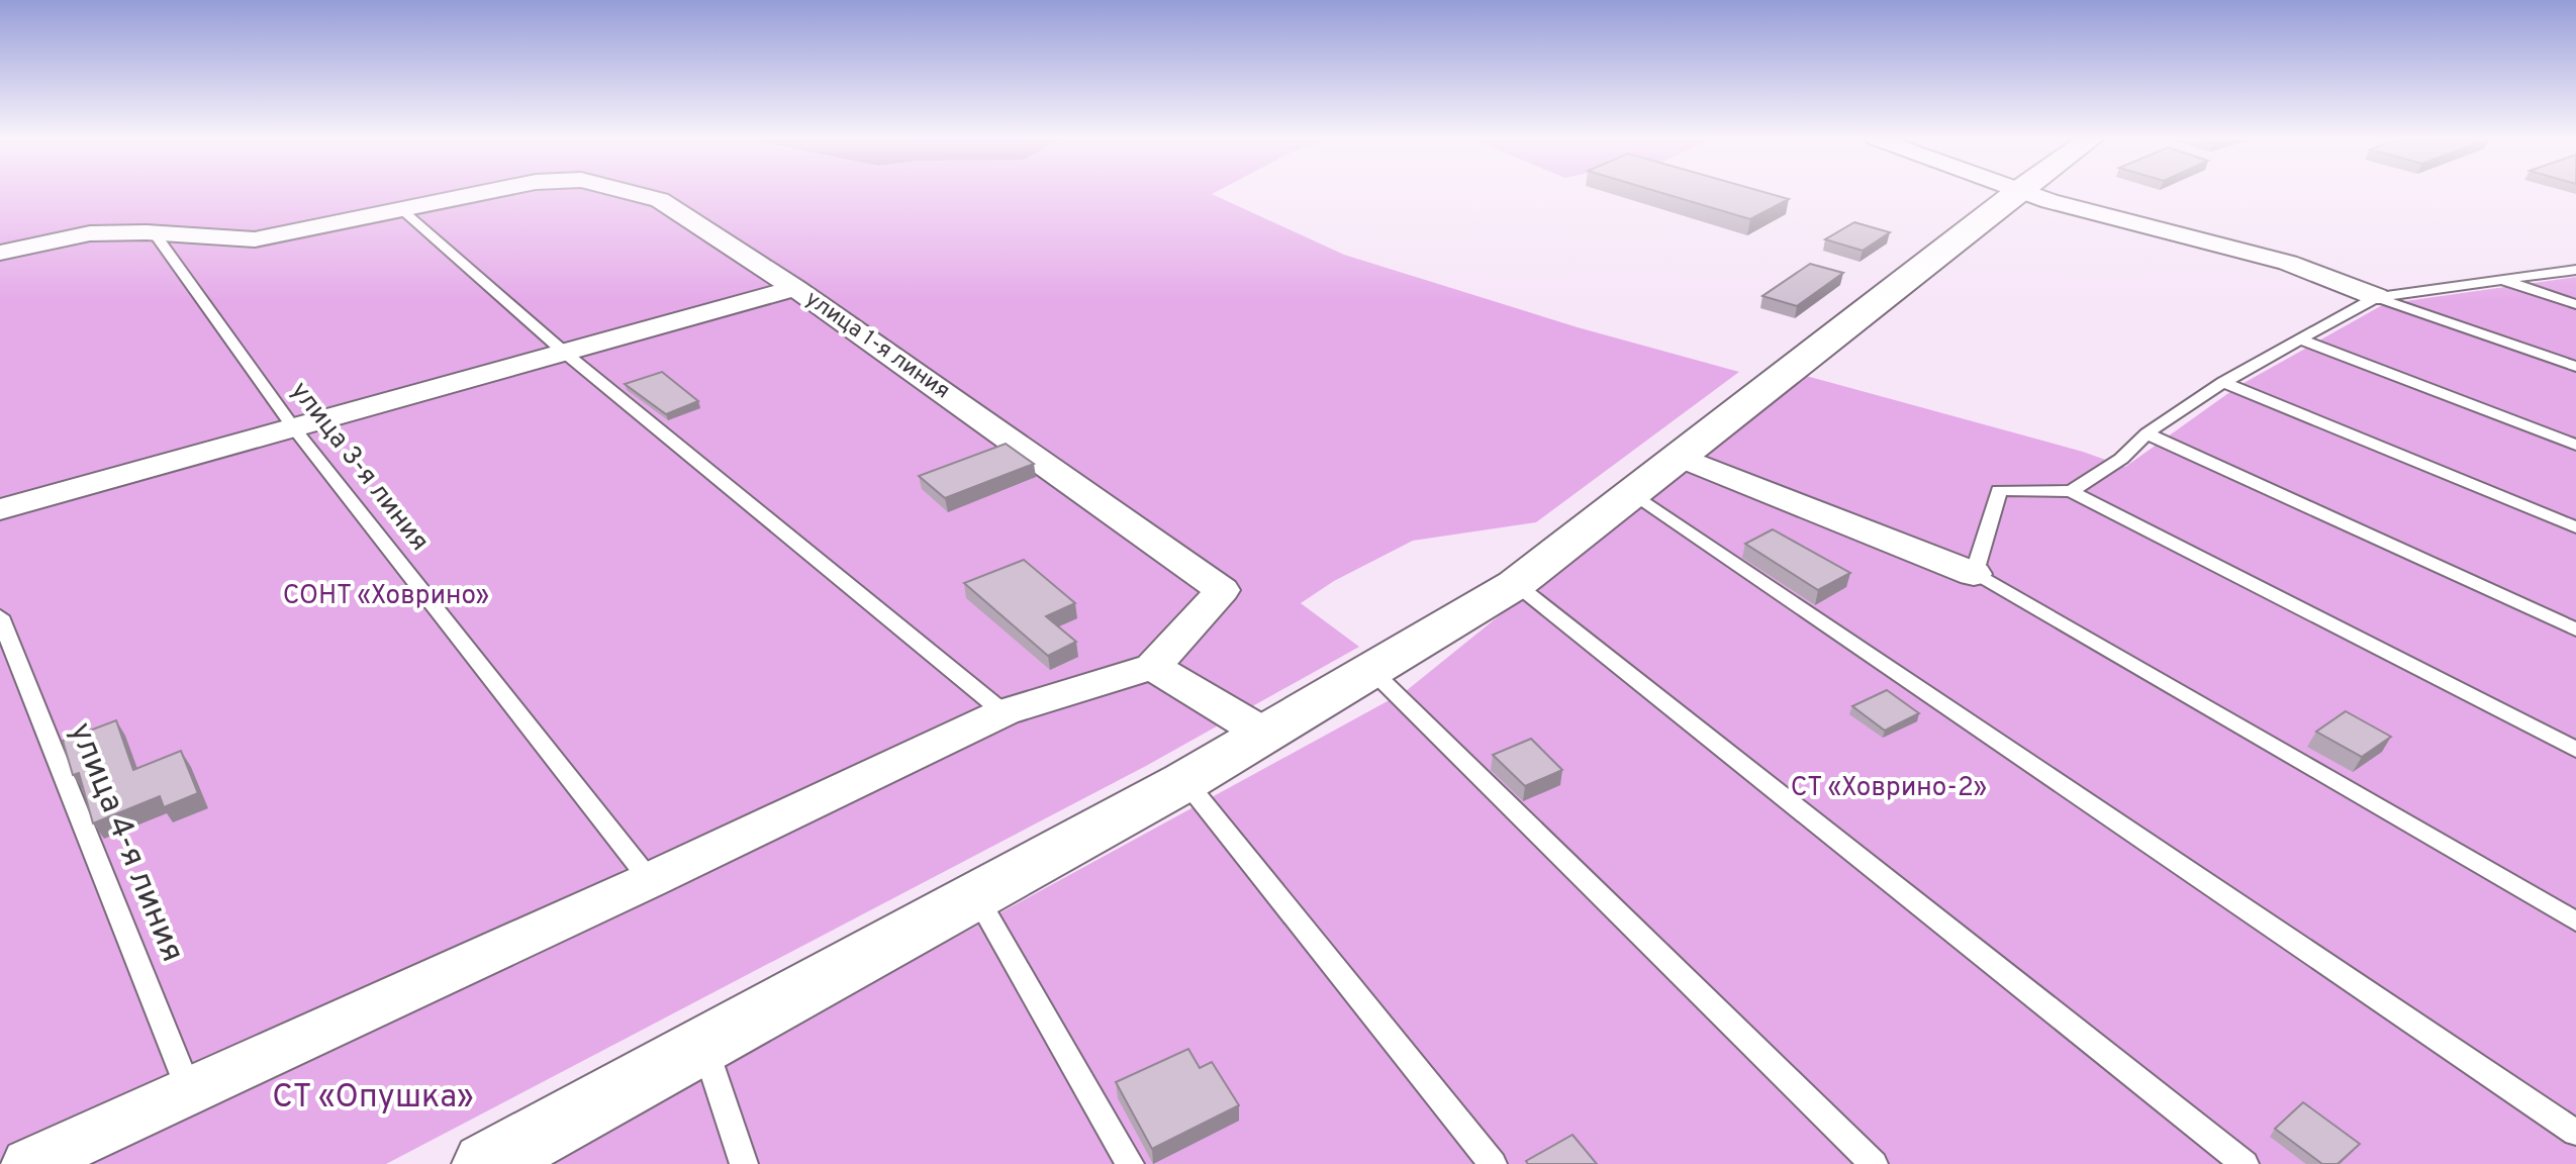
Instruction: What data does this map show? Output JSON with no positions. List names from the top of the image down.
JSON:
{
  "streets": {
    "street": ["улица 1-я линия"],
    "lane": ["улица 3-я линия", "улица 4-я линия"]
  },
  "crossings": [
    ["улица 1-я линия", "улица 3-я линия"]
  ],
  "parks": ["СОНТ «Ховрино»", "СТ «Ховрино-2»", "СТ «Опушка»"]
}
